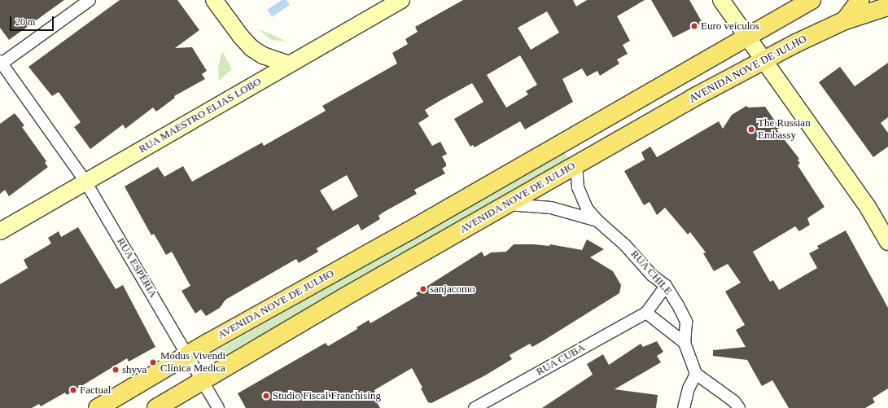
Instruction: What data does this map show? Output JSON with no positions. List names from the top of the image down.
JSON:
{
  "streets": {
    "main road": ["AVENIDA NOVE DE JULHO"],
    "street": [
      "RUA MAESTRO ELIAS LOBO",
      "RUA ESPÉRIA",
      "RUA CHILE",
      "RUA CUBA"
    ]
  },
  "crossings": [
    ["AVENIDA NOVE DE JULHO", "RUA ESPÉRIA"],
    ["AVENIDA NOVE DE JULHO", "RUA CHILE"],
    ["RUA MAESTRO ELIAS LOBO", "RUA ESPÉRIA"],
    ["RUA CHILE", "RUA CUBA"]
  ],
  "places": [
    "Euro veículos",
    "The Russian Embassy",
    "sanjacomo",
    "Modus Vivendi Clínica Medica",
    "shyva",
    "Factual",
    "Studio Fiscal Franchising"
  ],
  "scale_bar": "20 m"
}
